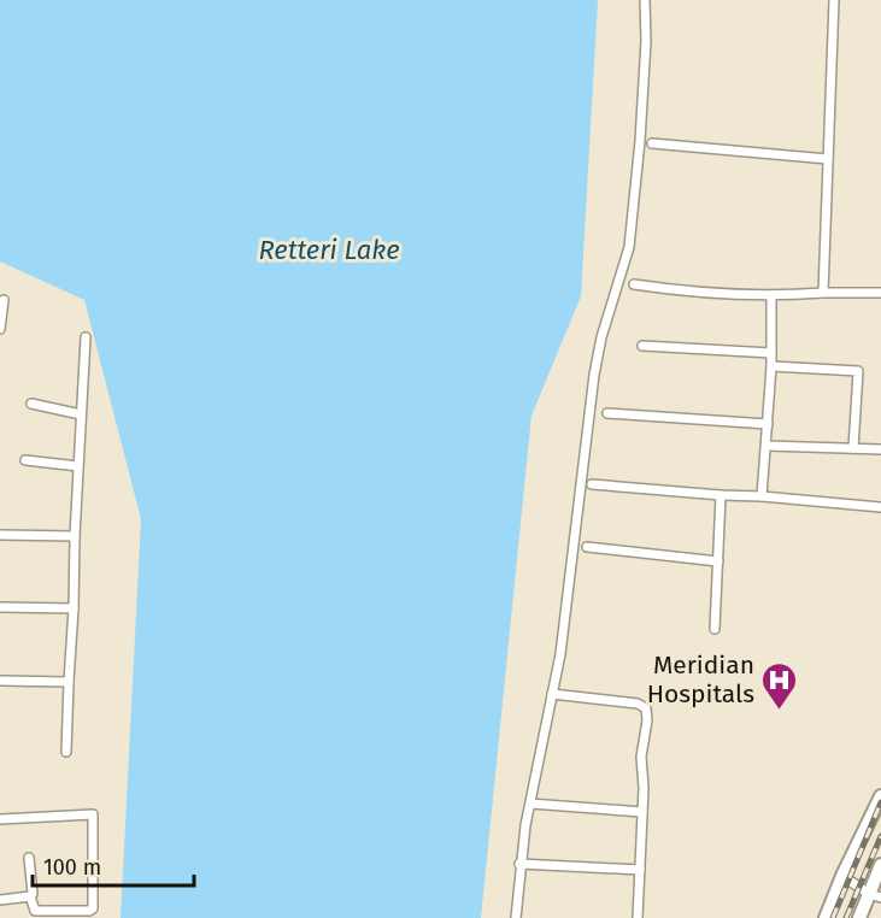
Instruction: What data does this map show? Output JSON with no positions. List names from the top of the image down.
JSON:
{
  "water": ["Retteri Lake"],
  "places": {
    "hospital": ["Meridian Hospitals"]
  },
  "scale_bar": "100 m"
}
